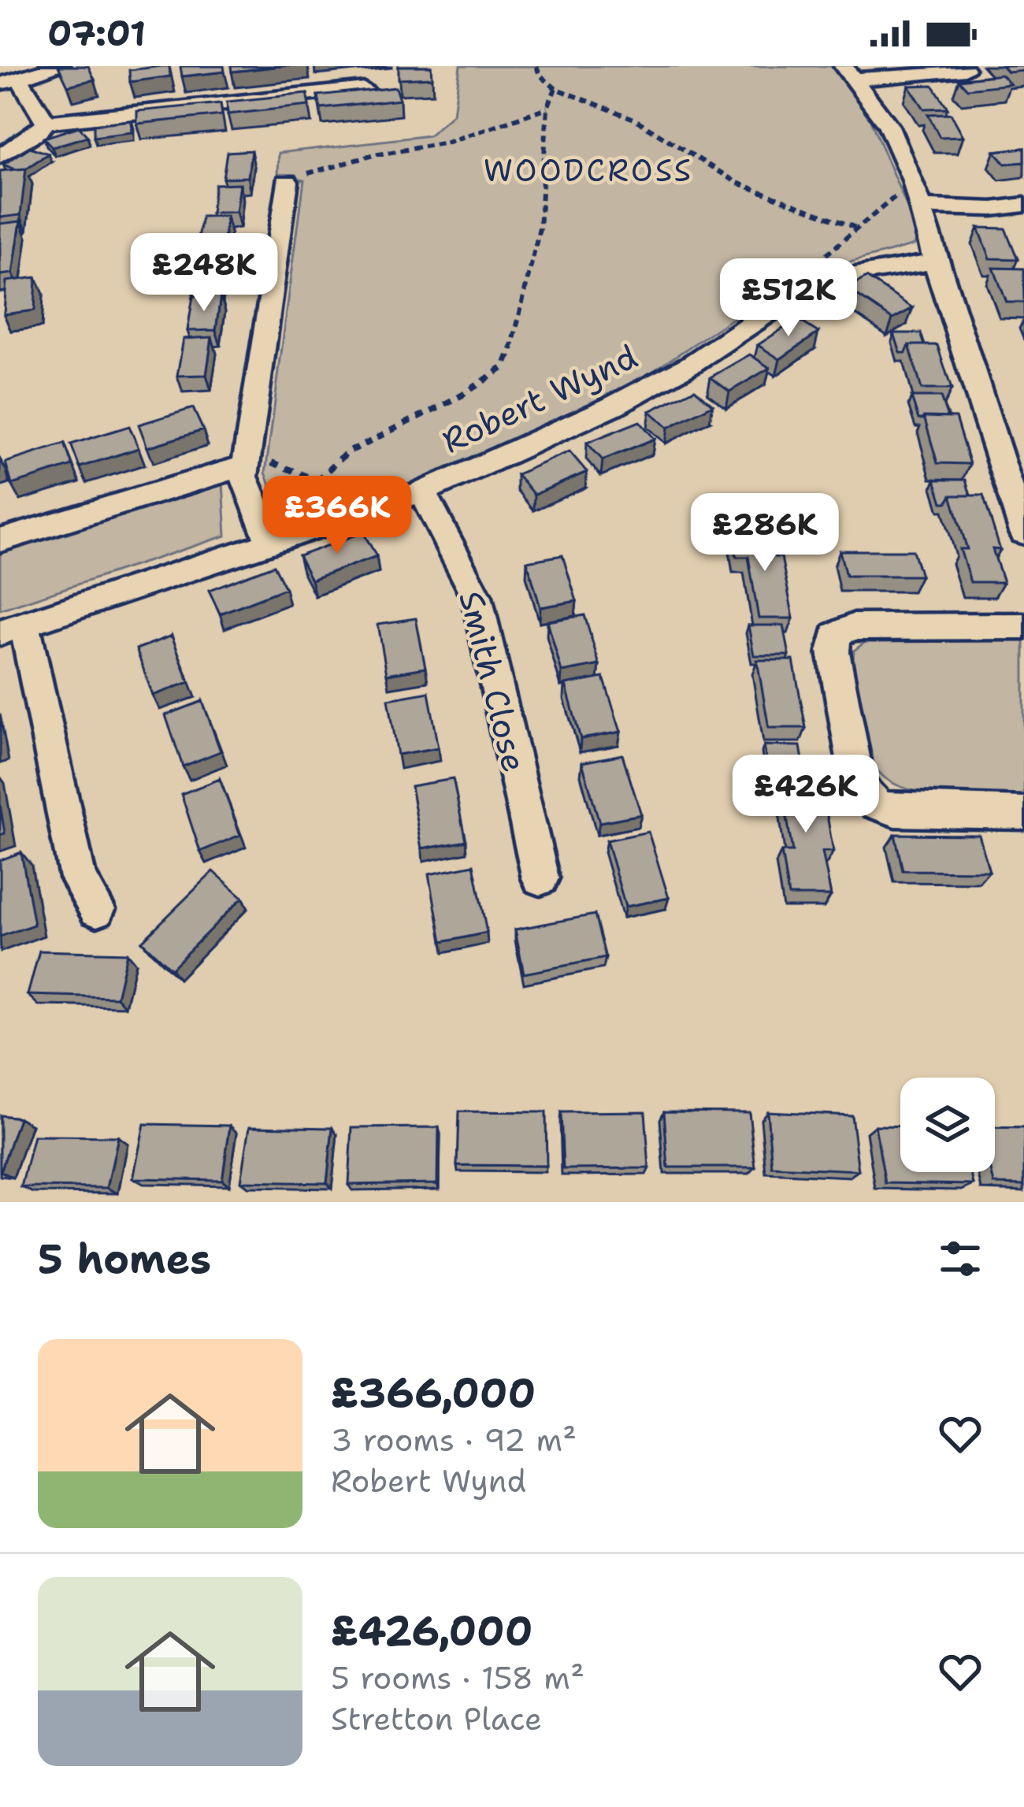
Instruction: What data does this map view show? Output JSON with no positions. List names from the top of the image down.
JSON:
{
  "streets": {
    "street": ["Robert Wynd", "Smith Close"]
  },
  "crossings": [
    ["Robert Wynd", "Smith Close"]
  ],
  "districts": ["WOODCROSS"],
  "page": {
    "status": "07:01",
    "price": [
      "£248K",
      "£512K",
      "£366K",
      "£286K",
      "£426K"
    ],
    "heading": "5 homes",
    "list": [
      {
        "name": "£366,000",
        "note": "3 rooms · 92 m² · Robert Wynd"
      },
      {
        "name": "£426,000",
        "note": "5 rooms · 158 m² · Stretton Place"
      }
    ]
  }
}
